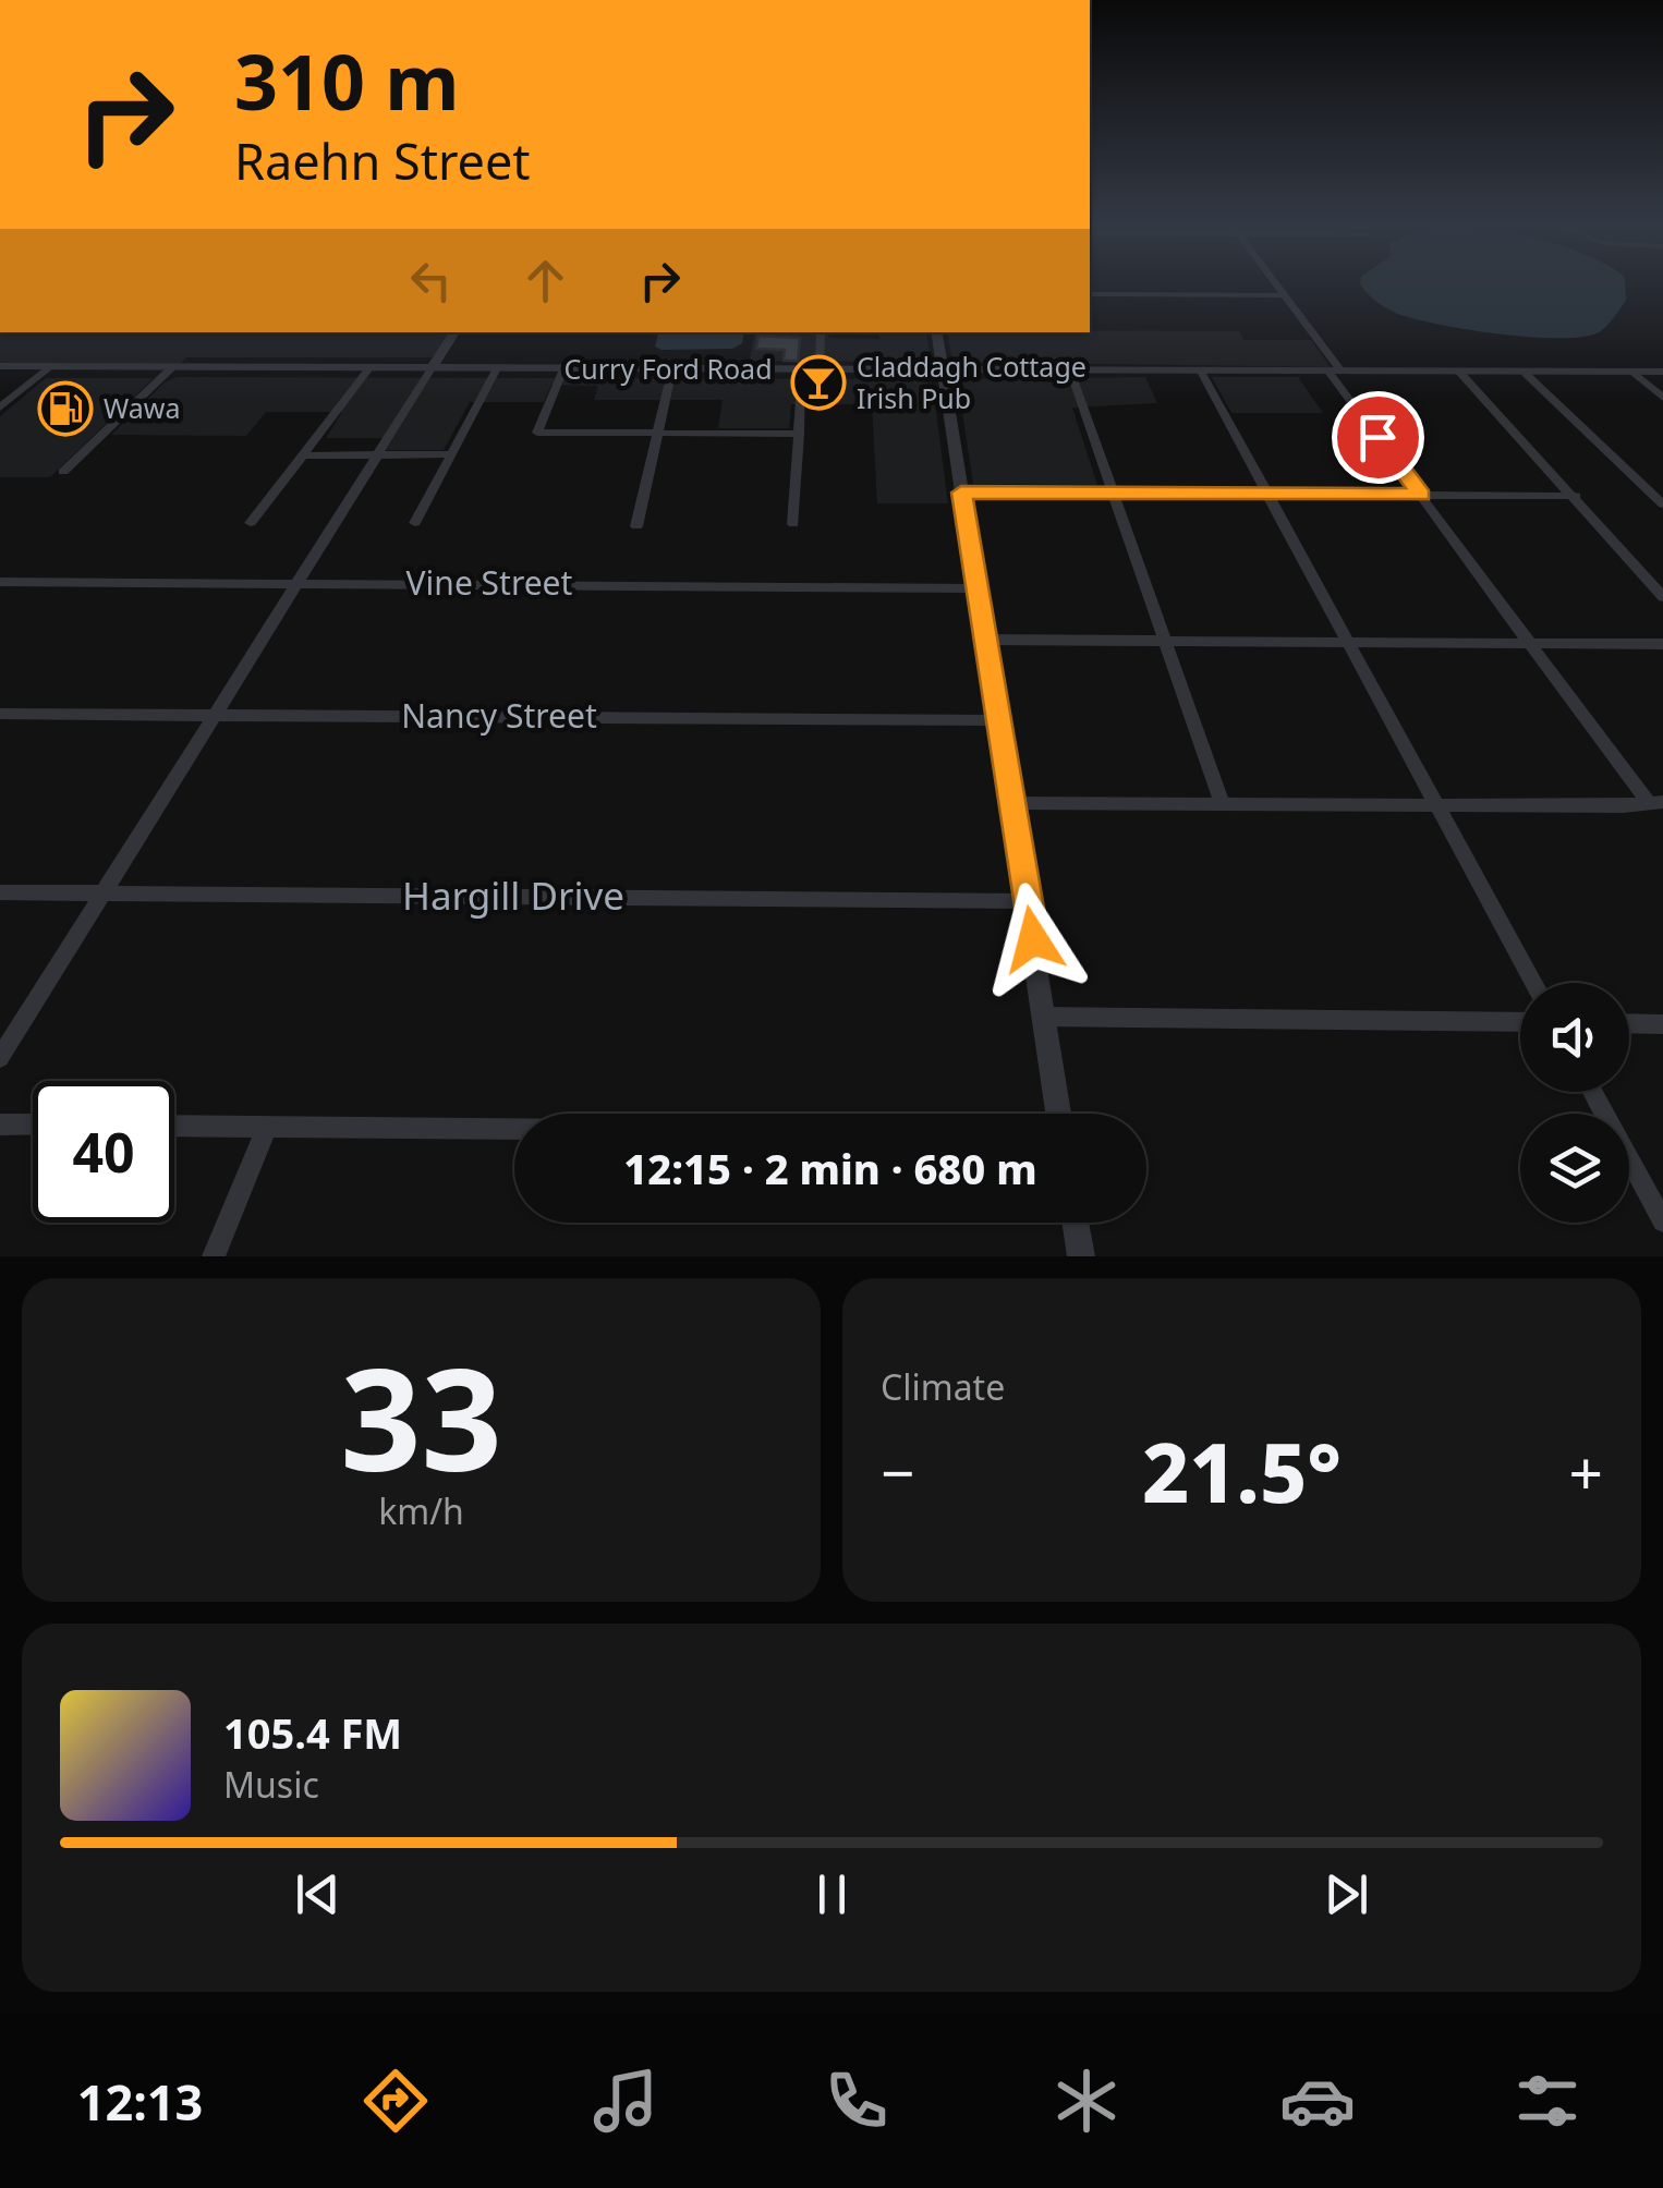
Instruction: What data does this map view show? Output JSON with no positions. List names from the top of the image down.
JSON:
{
  "streets": {
    "street": [
      "Curry Ford Road",
      "Vine Street",
      "Nancy Street",
      "Hargill Drive"
    ]
  },
  "places": {
    "bar": ["Claddagh Cottage Irish Pub"],
    "fuel station": ["Wawa"]
  },
  "page": {
    "turn": ["310 m", "Raehn Street"],
    "limit": "40",
    "trip": "12:15 · 2 min · 680 m",
    "tile": [
      ["33", "km/h"],
      "Climate"
    ],
    "heat": ["−", "21.5°", "+"],
    "song": ["105.4 FM", "Music"],
    "tabs": "12:13"
  }
}
